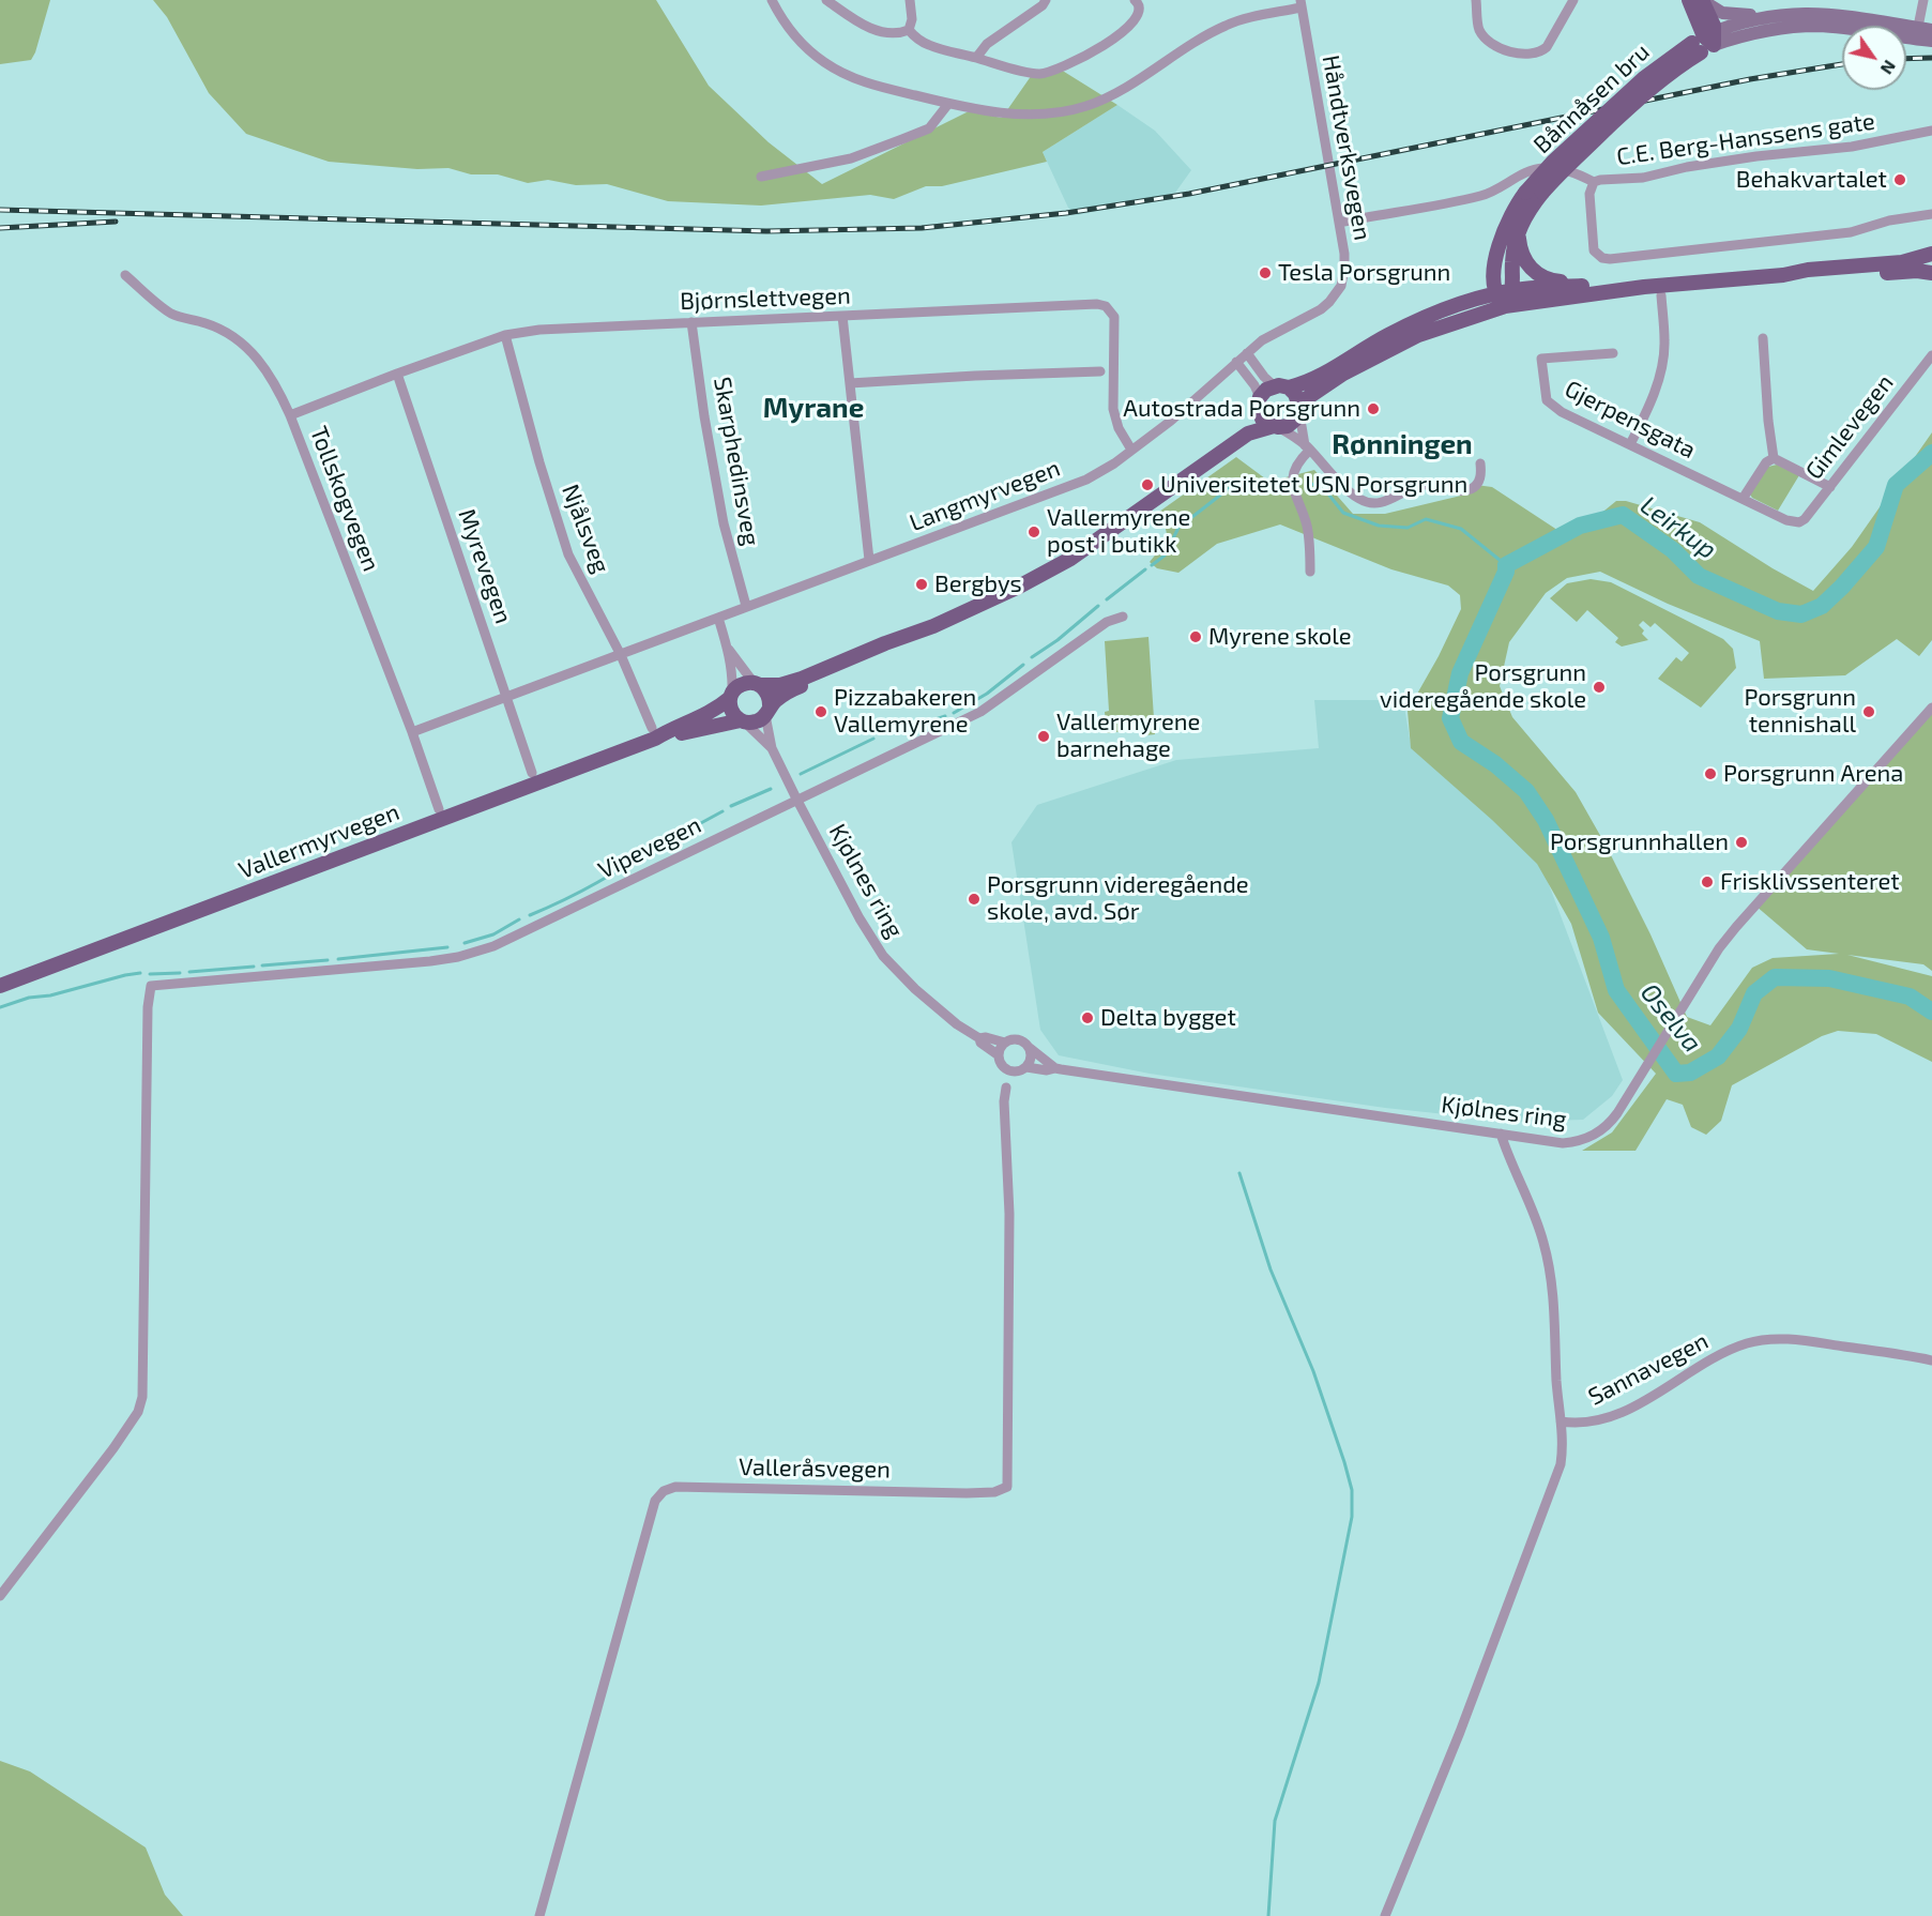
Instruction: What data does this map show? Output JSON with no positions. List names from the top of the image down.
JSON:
{
  "streets": {
    "main road": ["Bånnåsen bru", "Vallermyrvegen"],
    "street": [
      "C.E. Berg-Hanssens gate",
      "Håndtverksvegen",
      "Bjørnslettvegen",
      "Gjerpensgata",
      "Gimlevegen",
      "Skarphedinsveg",
      "Langmyrvegen",
      "Tollskogvegen",
      "Njålsveg",
      "Myrevegen",
      "Vipevegen",
      "Kjølnes ring",
      "Sannavegen",
      "Valleråsvegen"
    ]
  },
  "crossings": [
    ["Håndtverksvegen", "Langmyrvegen"],
    ["Bjørnslettvegen", "Skarphedinsveg"],
    ["Bjørnslettvegen", "Langmyrvegen"],
    ["Bjørnslettvegen", "Tollskogvegen"],
    ["Bjørnslettvegen", "Njålsveg"],
    ["Bjørnslettvegen", "Myrevegen"],
    ["Gjerpensgata", "Gimlevegen"],
    ["Skarphedinsveg", "Langmyrvegen"],
    ["Langmyrvegen", "Tollskogvegen"],
    ["Langmyrvegen", "Njålsveg"],
    ["Langmyrvegen", "Myrevegen"],
    ["Njålsveg", "Vallermyrvegen"],
    ["Vallermyrvegen", "Kjølnes ring"],
    ["Vipevegen", "Kjølnes ring"],
    ["Kjølnes ring", "Sannavegen"]
  ],
  "districts": ["Myrane", "Rønningen"],
  "water": ["Leirkup", "Oselva"],
  "places": [
    "Behakvartalet",
    "Tesla Porsgrunn",
    "Autostrada Porsgrunn",
    "Universitetet USN Porsgrunn",
    "Vallermyrene post i butikk",
    "Bergbys",
    "Myrene skole",
    "Porsgrunn videregående skole",
    "Pizzabakeren Vallemyrene",
    "Porsgrunn tennishall",
    "Vallermyrene barnehage",
    "Porsgrunn Arena",
    "Porsgrunnhallen",
    "Frisklivssenteret",
    "Porsgrunn videregående skole, avd. Sør",
    "Delta bygget"
  ],
  "north": "bottom right"
}
